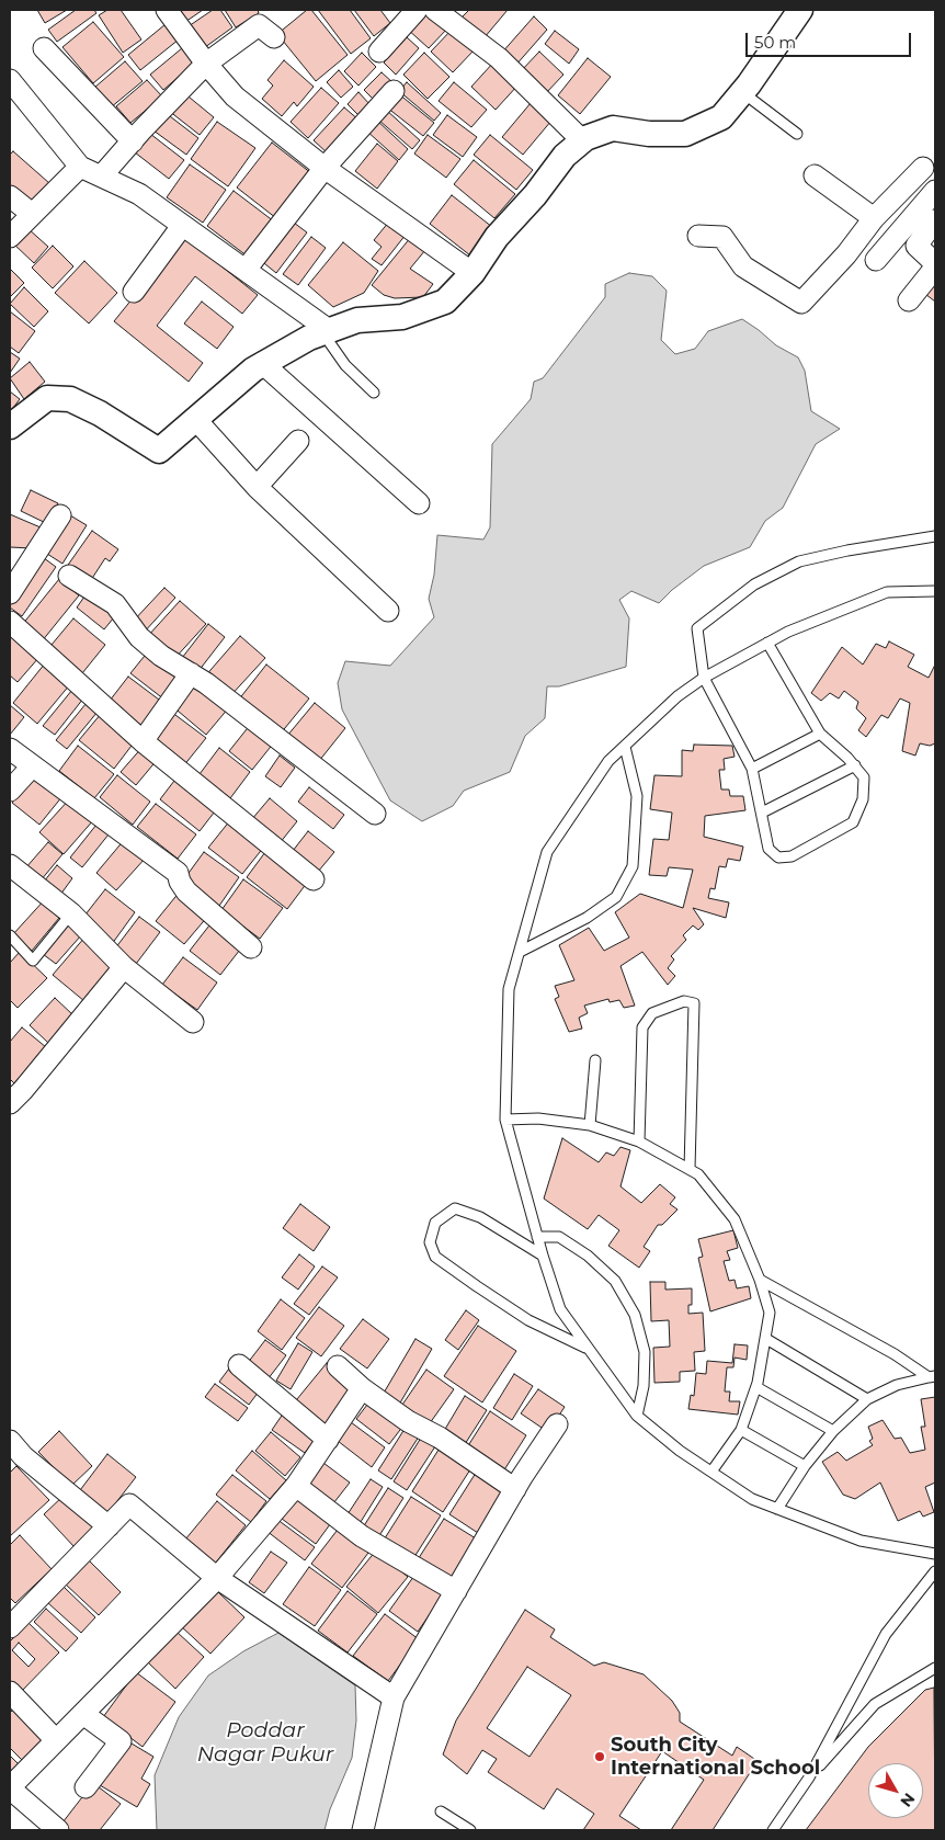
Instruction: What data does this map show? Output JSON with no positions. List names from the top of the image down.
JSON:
{
  "water": ["Poddar Nagar Pukur"],
  "places": ["South City International School"],
  "scale_bar": "50 m",
  "north": "bottom right"
}
